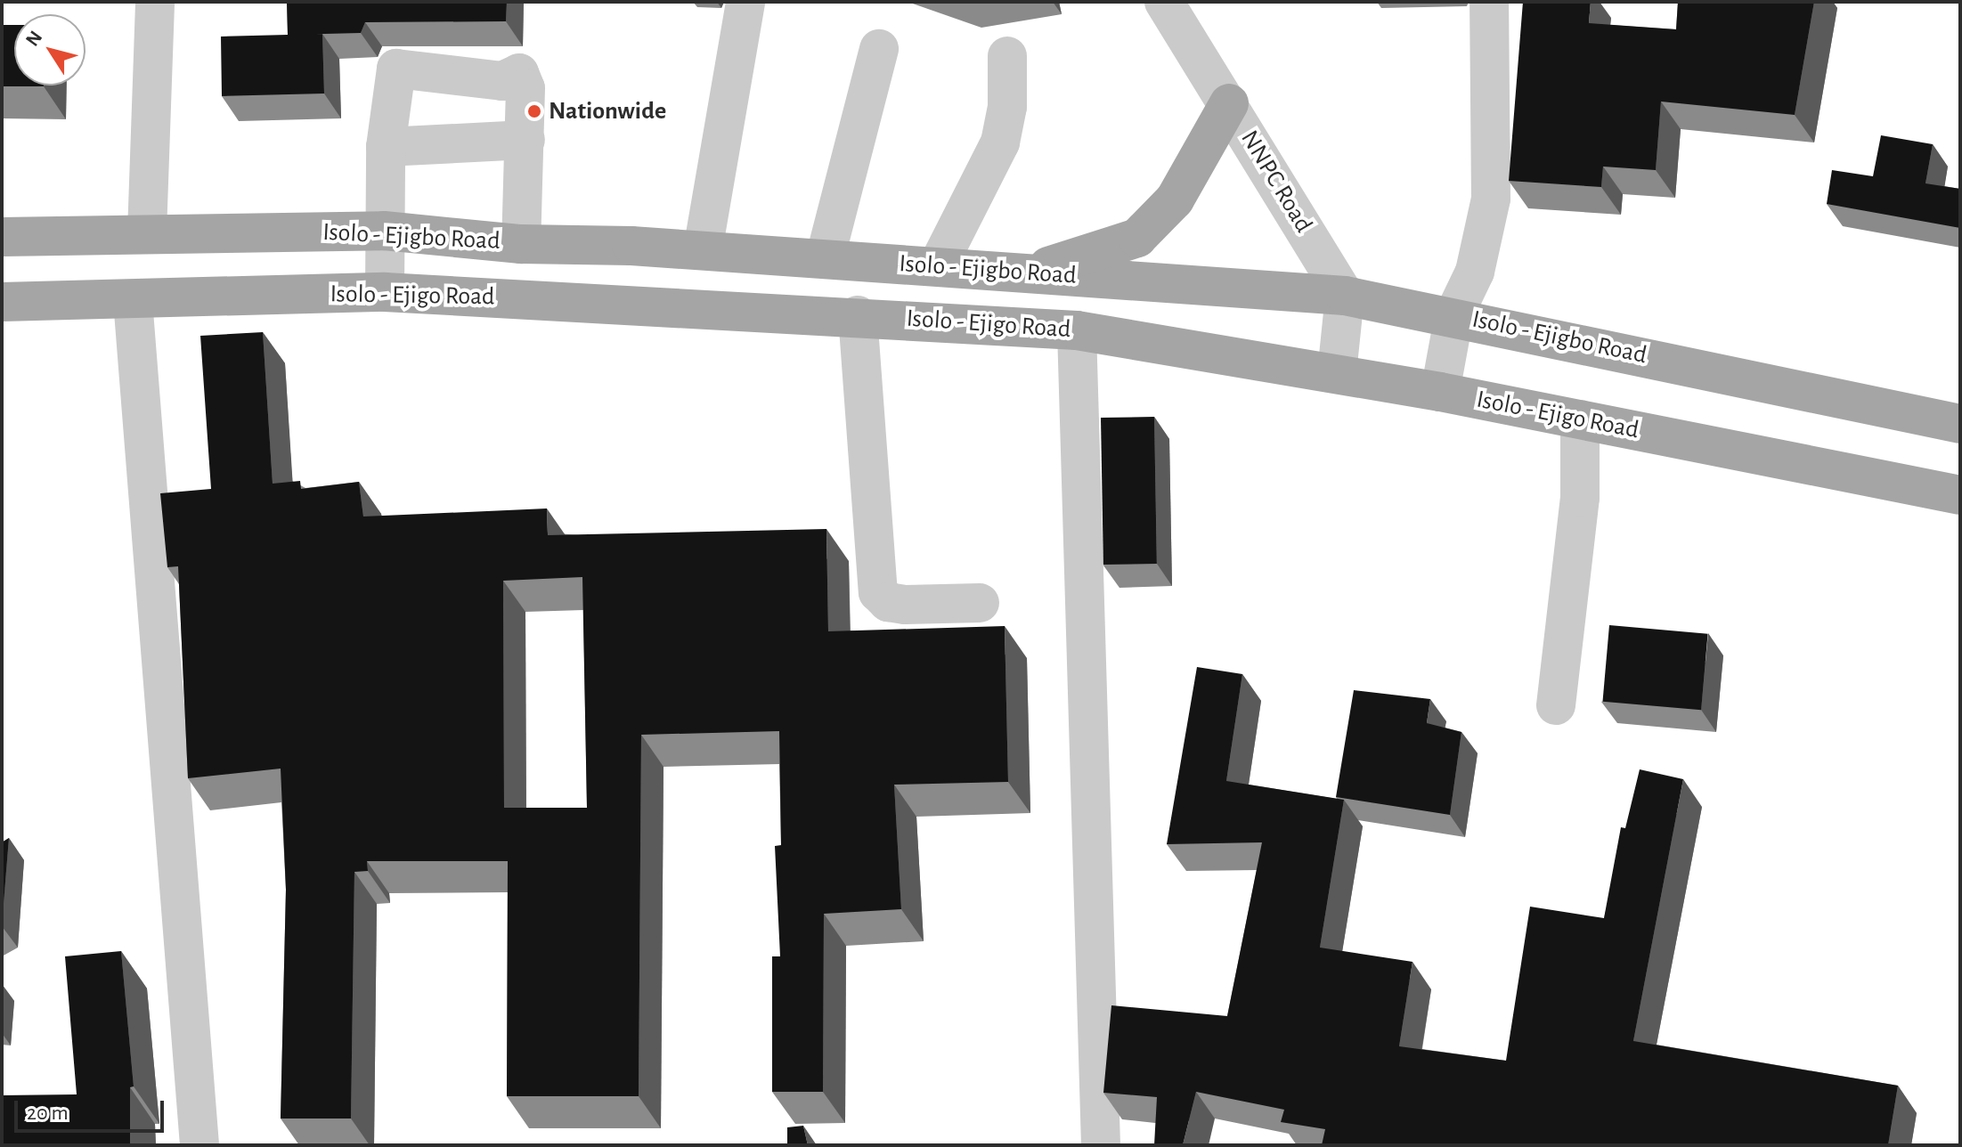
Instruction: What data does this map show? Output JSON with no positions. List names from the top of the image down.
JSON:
{
  "streets": {
    "main road": ["Isolo - Ejigbo Road", "Isolo - Ejigo Road"],
    "street": ["NNPC Road"]
  },
  "crossings": [
    ["NNPC Road", "Isolo - Ejigbo Road"]
  ],
  "places": ["Nationwide"],
  "scale_bar": "20 m",
  "north": "top left"
}
